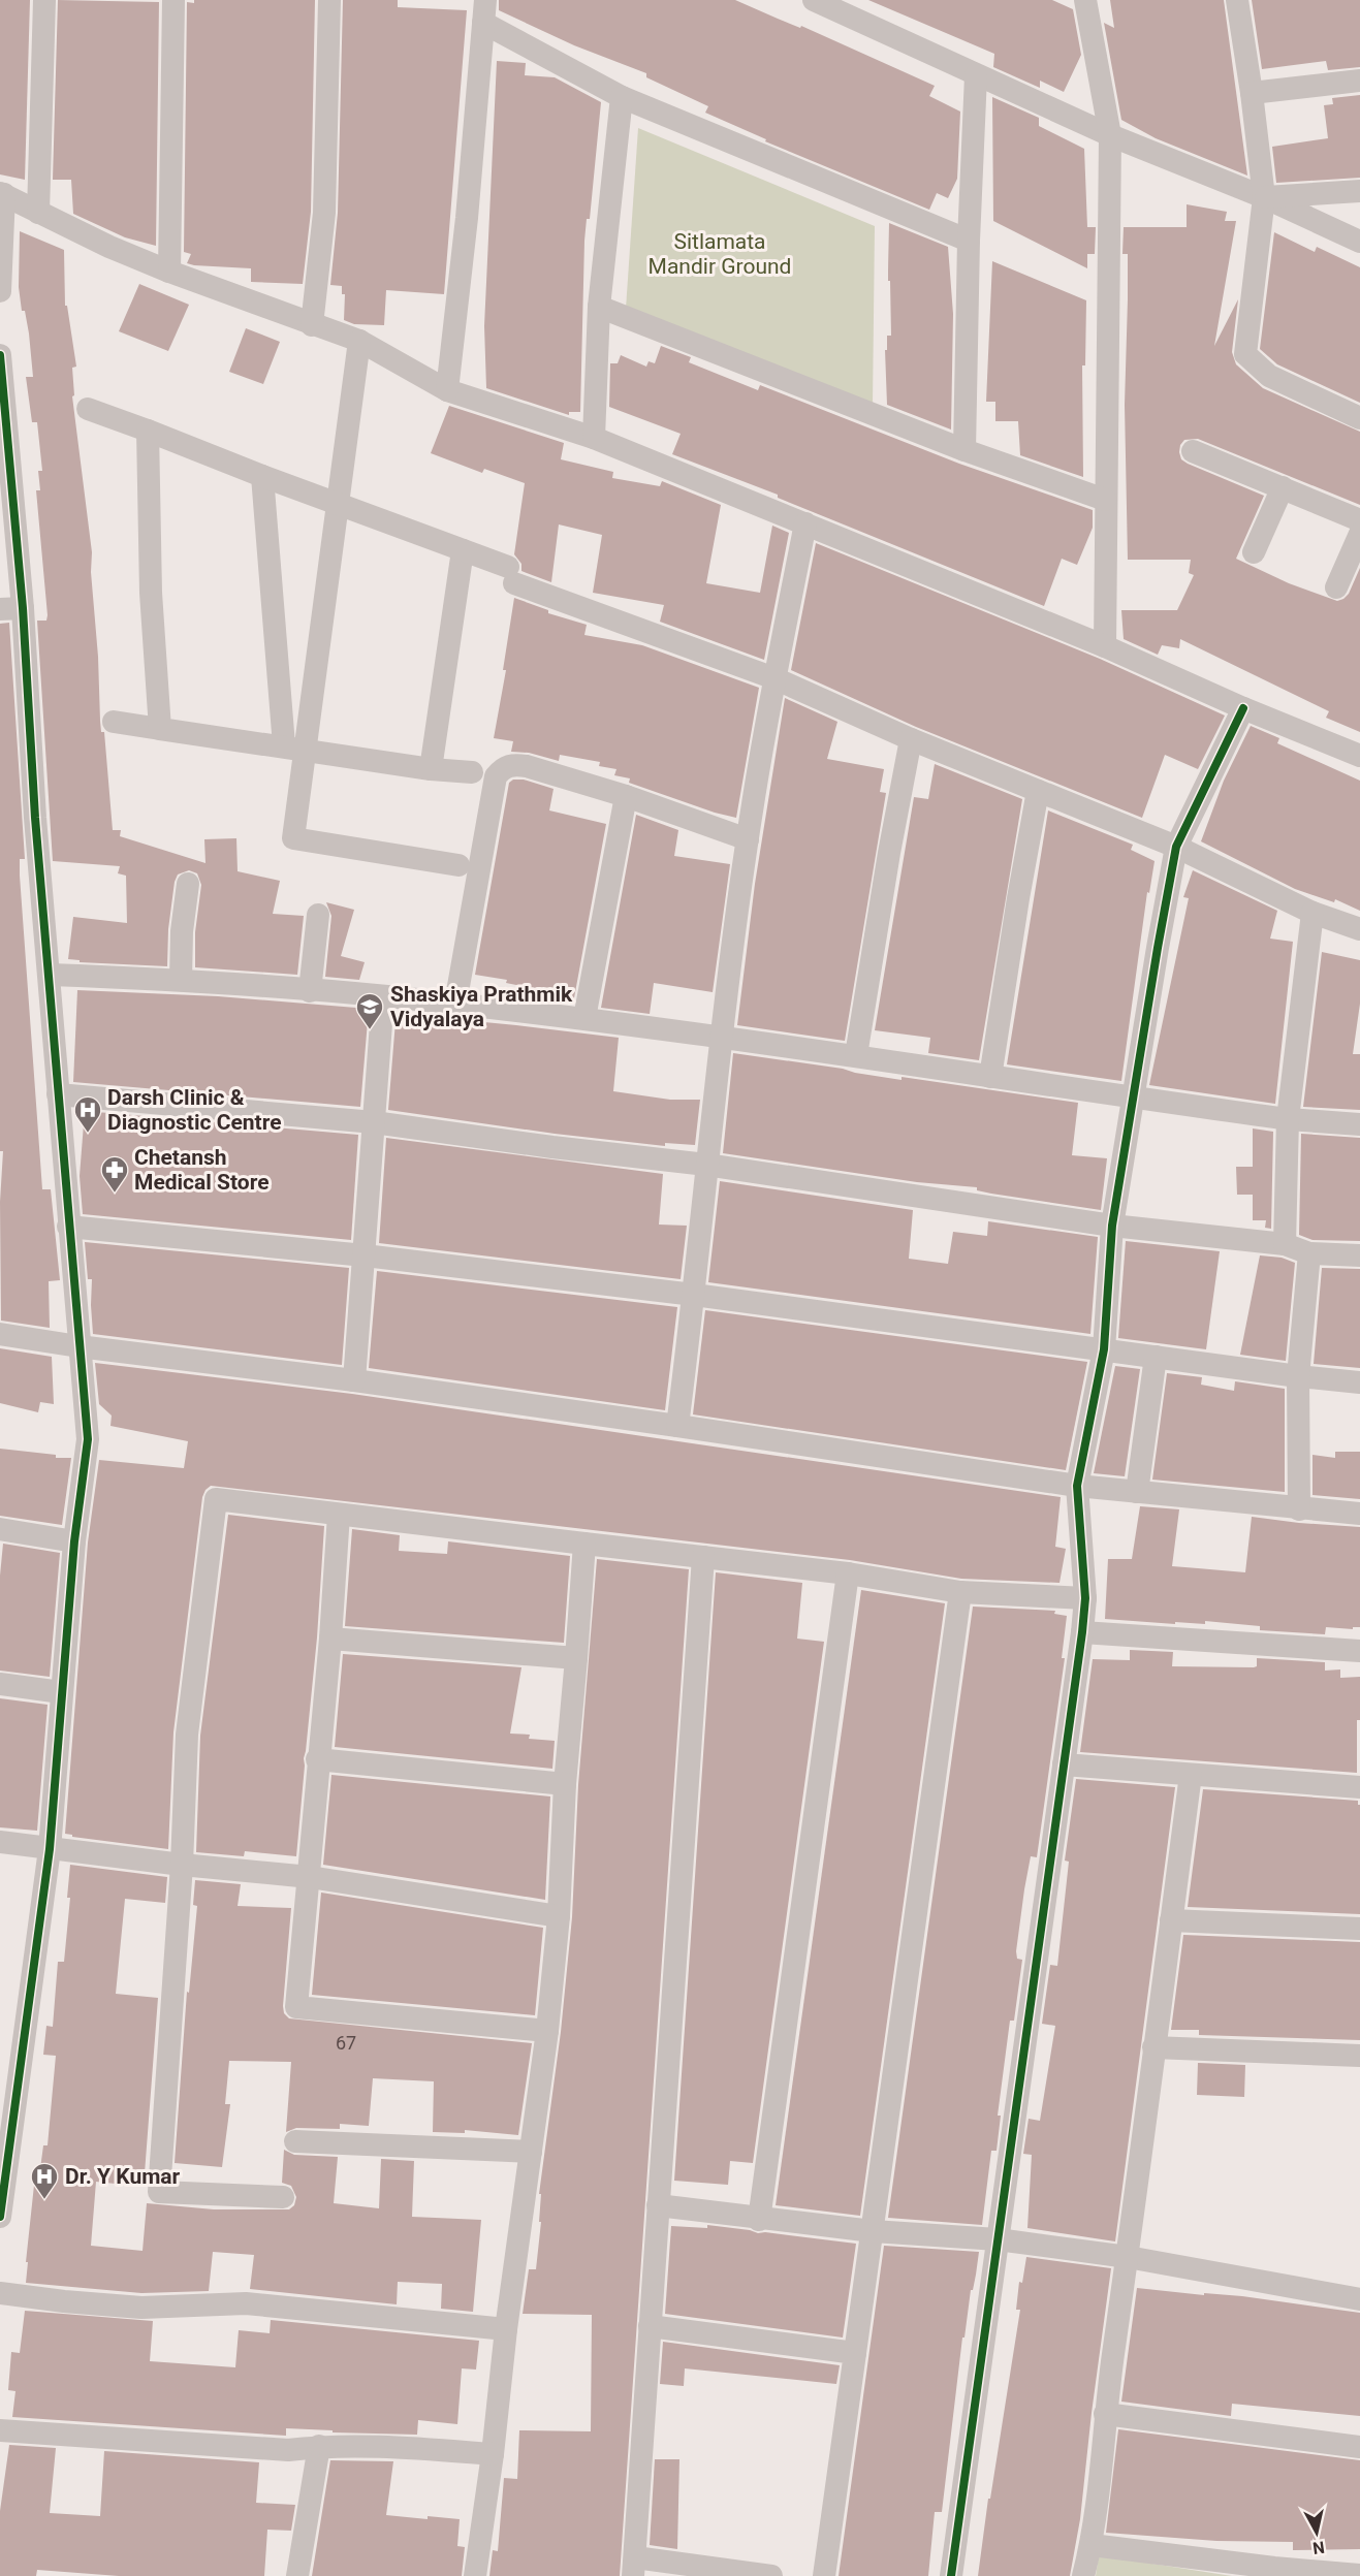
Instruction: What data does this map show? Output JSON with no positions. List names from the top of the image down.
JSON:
{
  "parks": ["Sitlamata Mandir Ground"],
  "places": {
    "school or university": ["Shaskiya Prathmik Vidyalaya"],
    "hospital": ["Darsh Clinic & Diagnostic Centre", "Dr. Y Kumar"],
    "pharmacy": ["Chetansh Medical Store"]
  },
  "house_numbers": ["67"],
  "north": "bottom"
}
